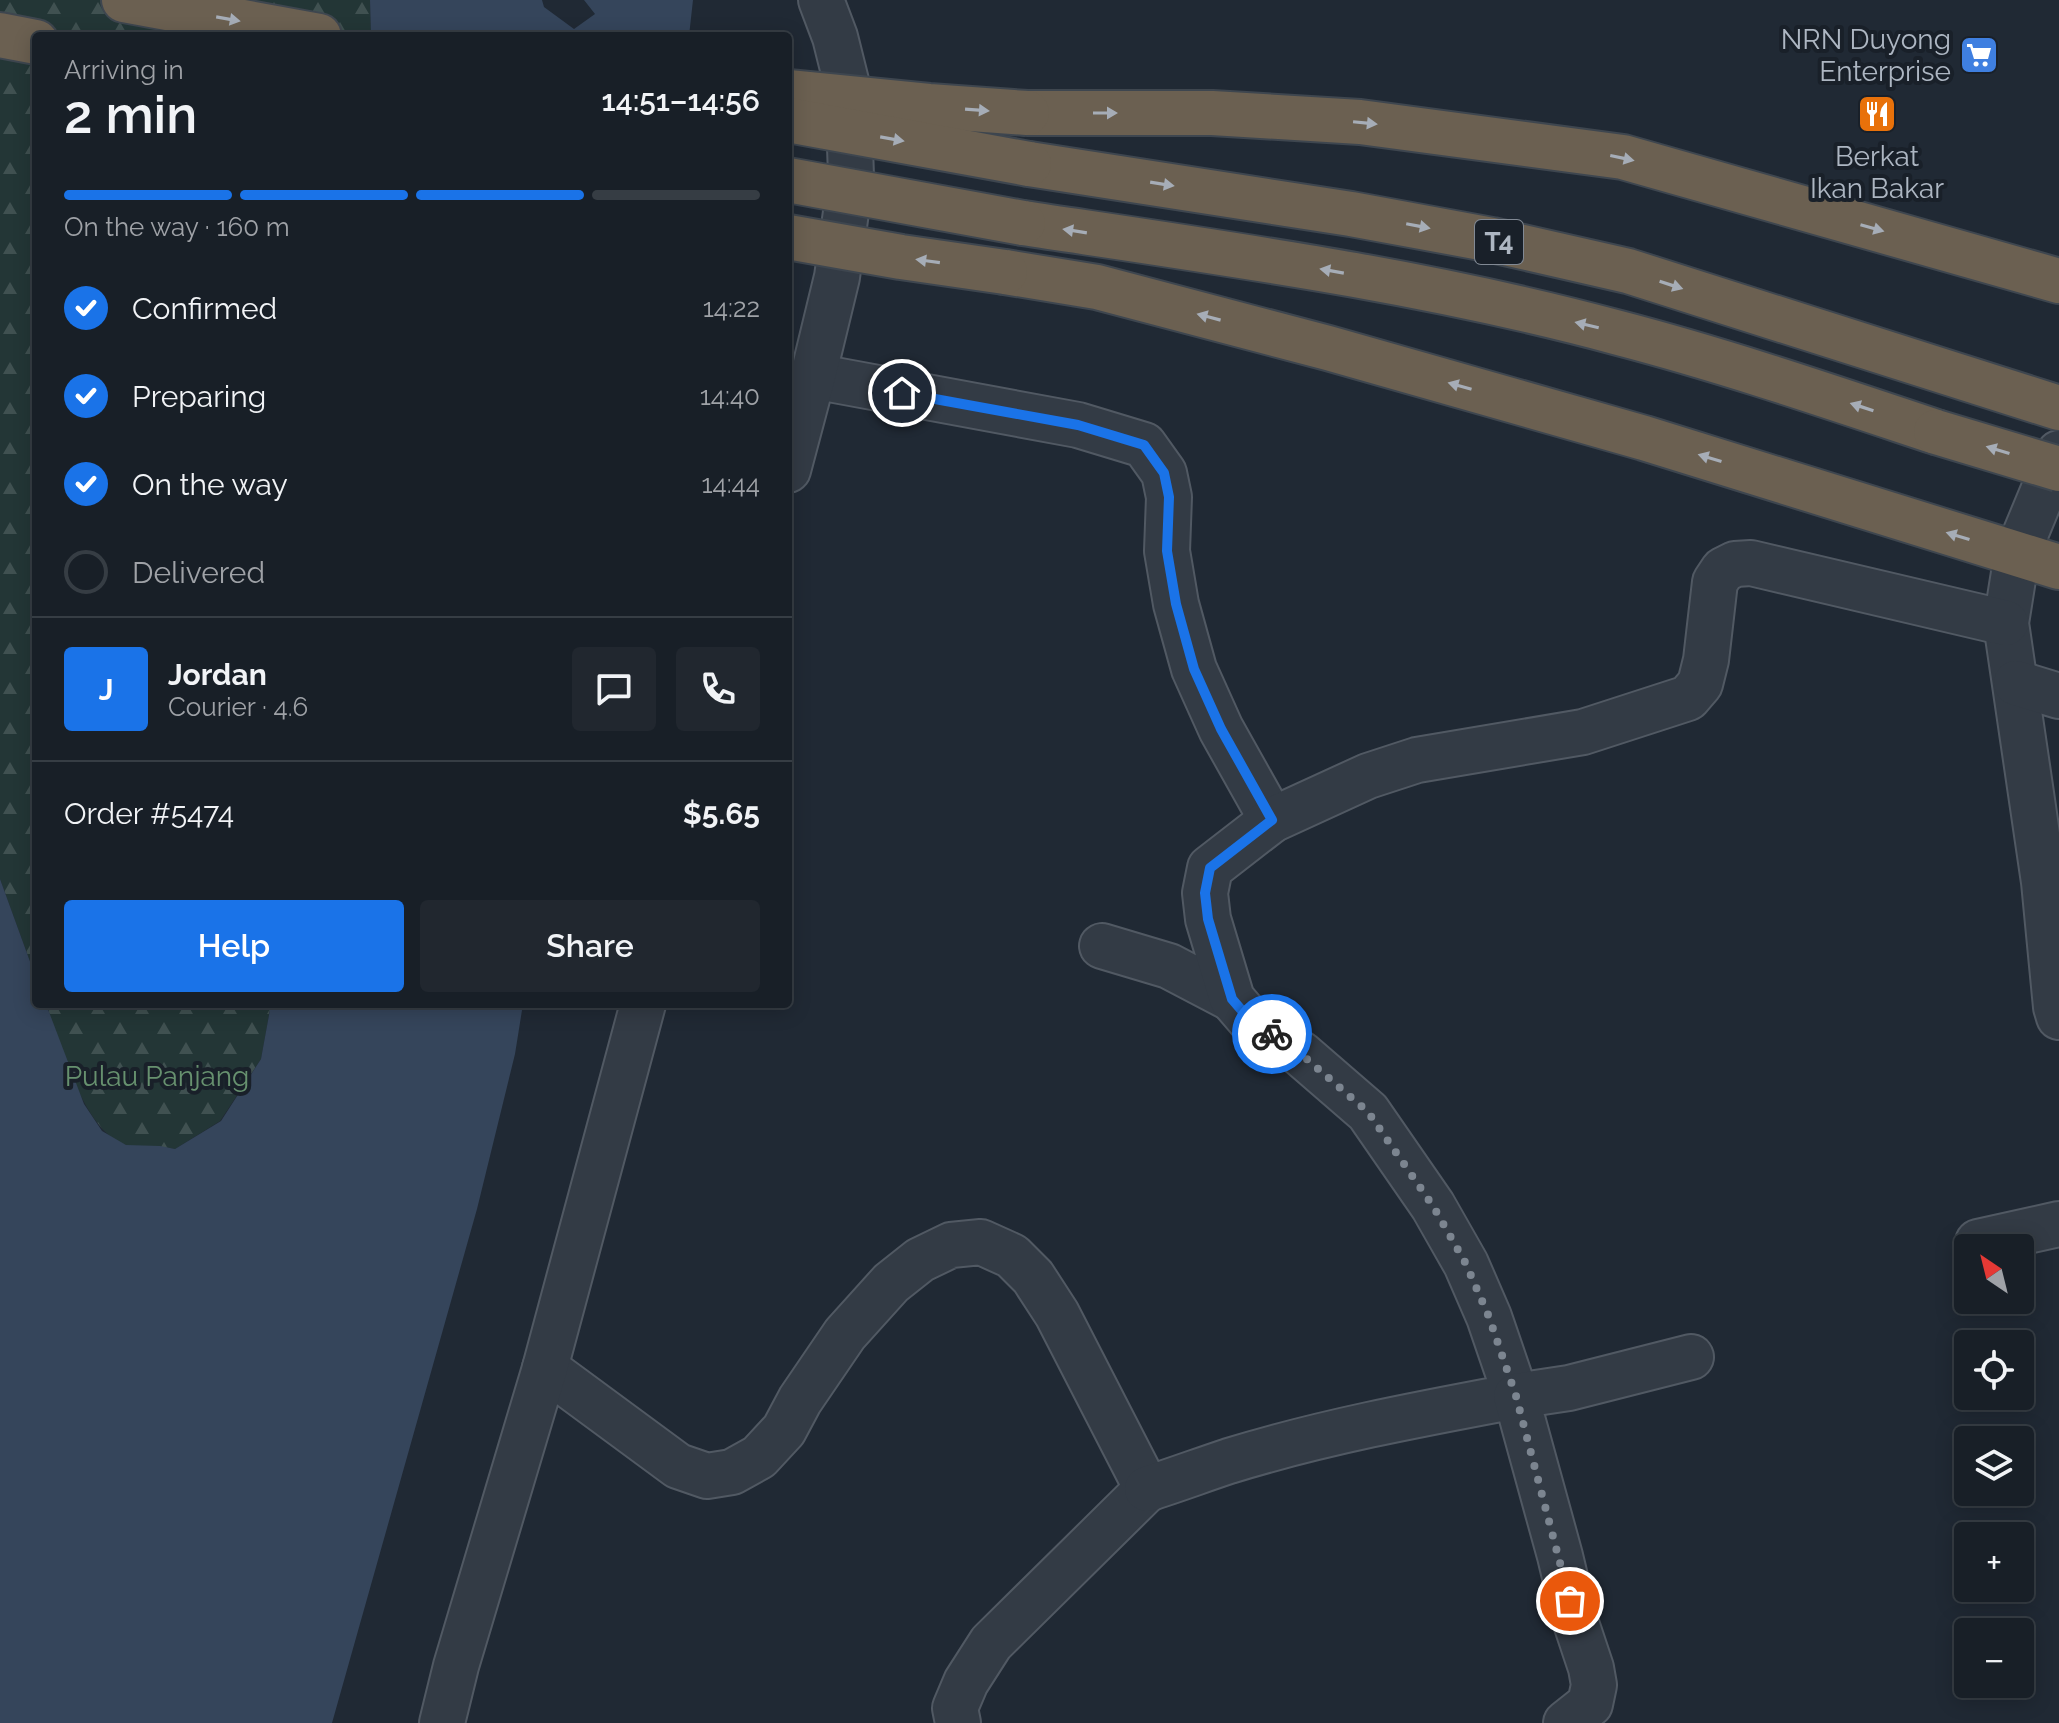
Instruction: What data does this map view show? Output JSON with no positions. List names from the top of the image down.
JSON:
{
  "streets": {
    "highway": ["T4"]
  },
  "parks": ["Pulau Panjang"],
  "places": {
    "supermarket": ["NRN Duyong Enterprise"],
    "restaurant": ["Berkat Ikan Bakar"]
  },
  "north": "top left",
  "page": {
    "heading": ["2 min", "Arriving in", "14:51–14:56"],
    "panel": [
      "Jordan",
      "Courier · 4.6",
      "Order #5474",
      "$5.65"
    ],
    "bar": "On the way · 160 m",
    "list": [
      ["Confirmed", "14:22"],
      ["Preparing", "14:40"],
      ["On the way", "14:44"],
      "Delivered"
    ],
    "round": "J",
    "buttons": ["Help", "Share"],
    "map_buttons": ["+", "−"]
  }
}
